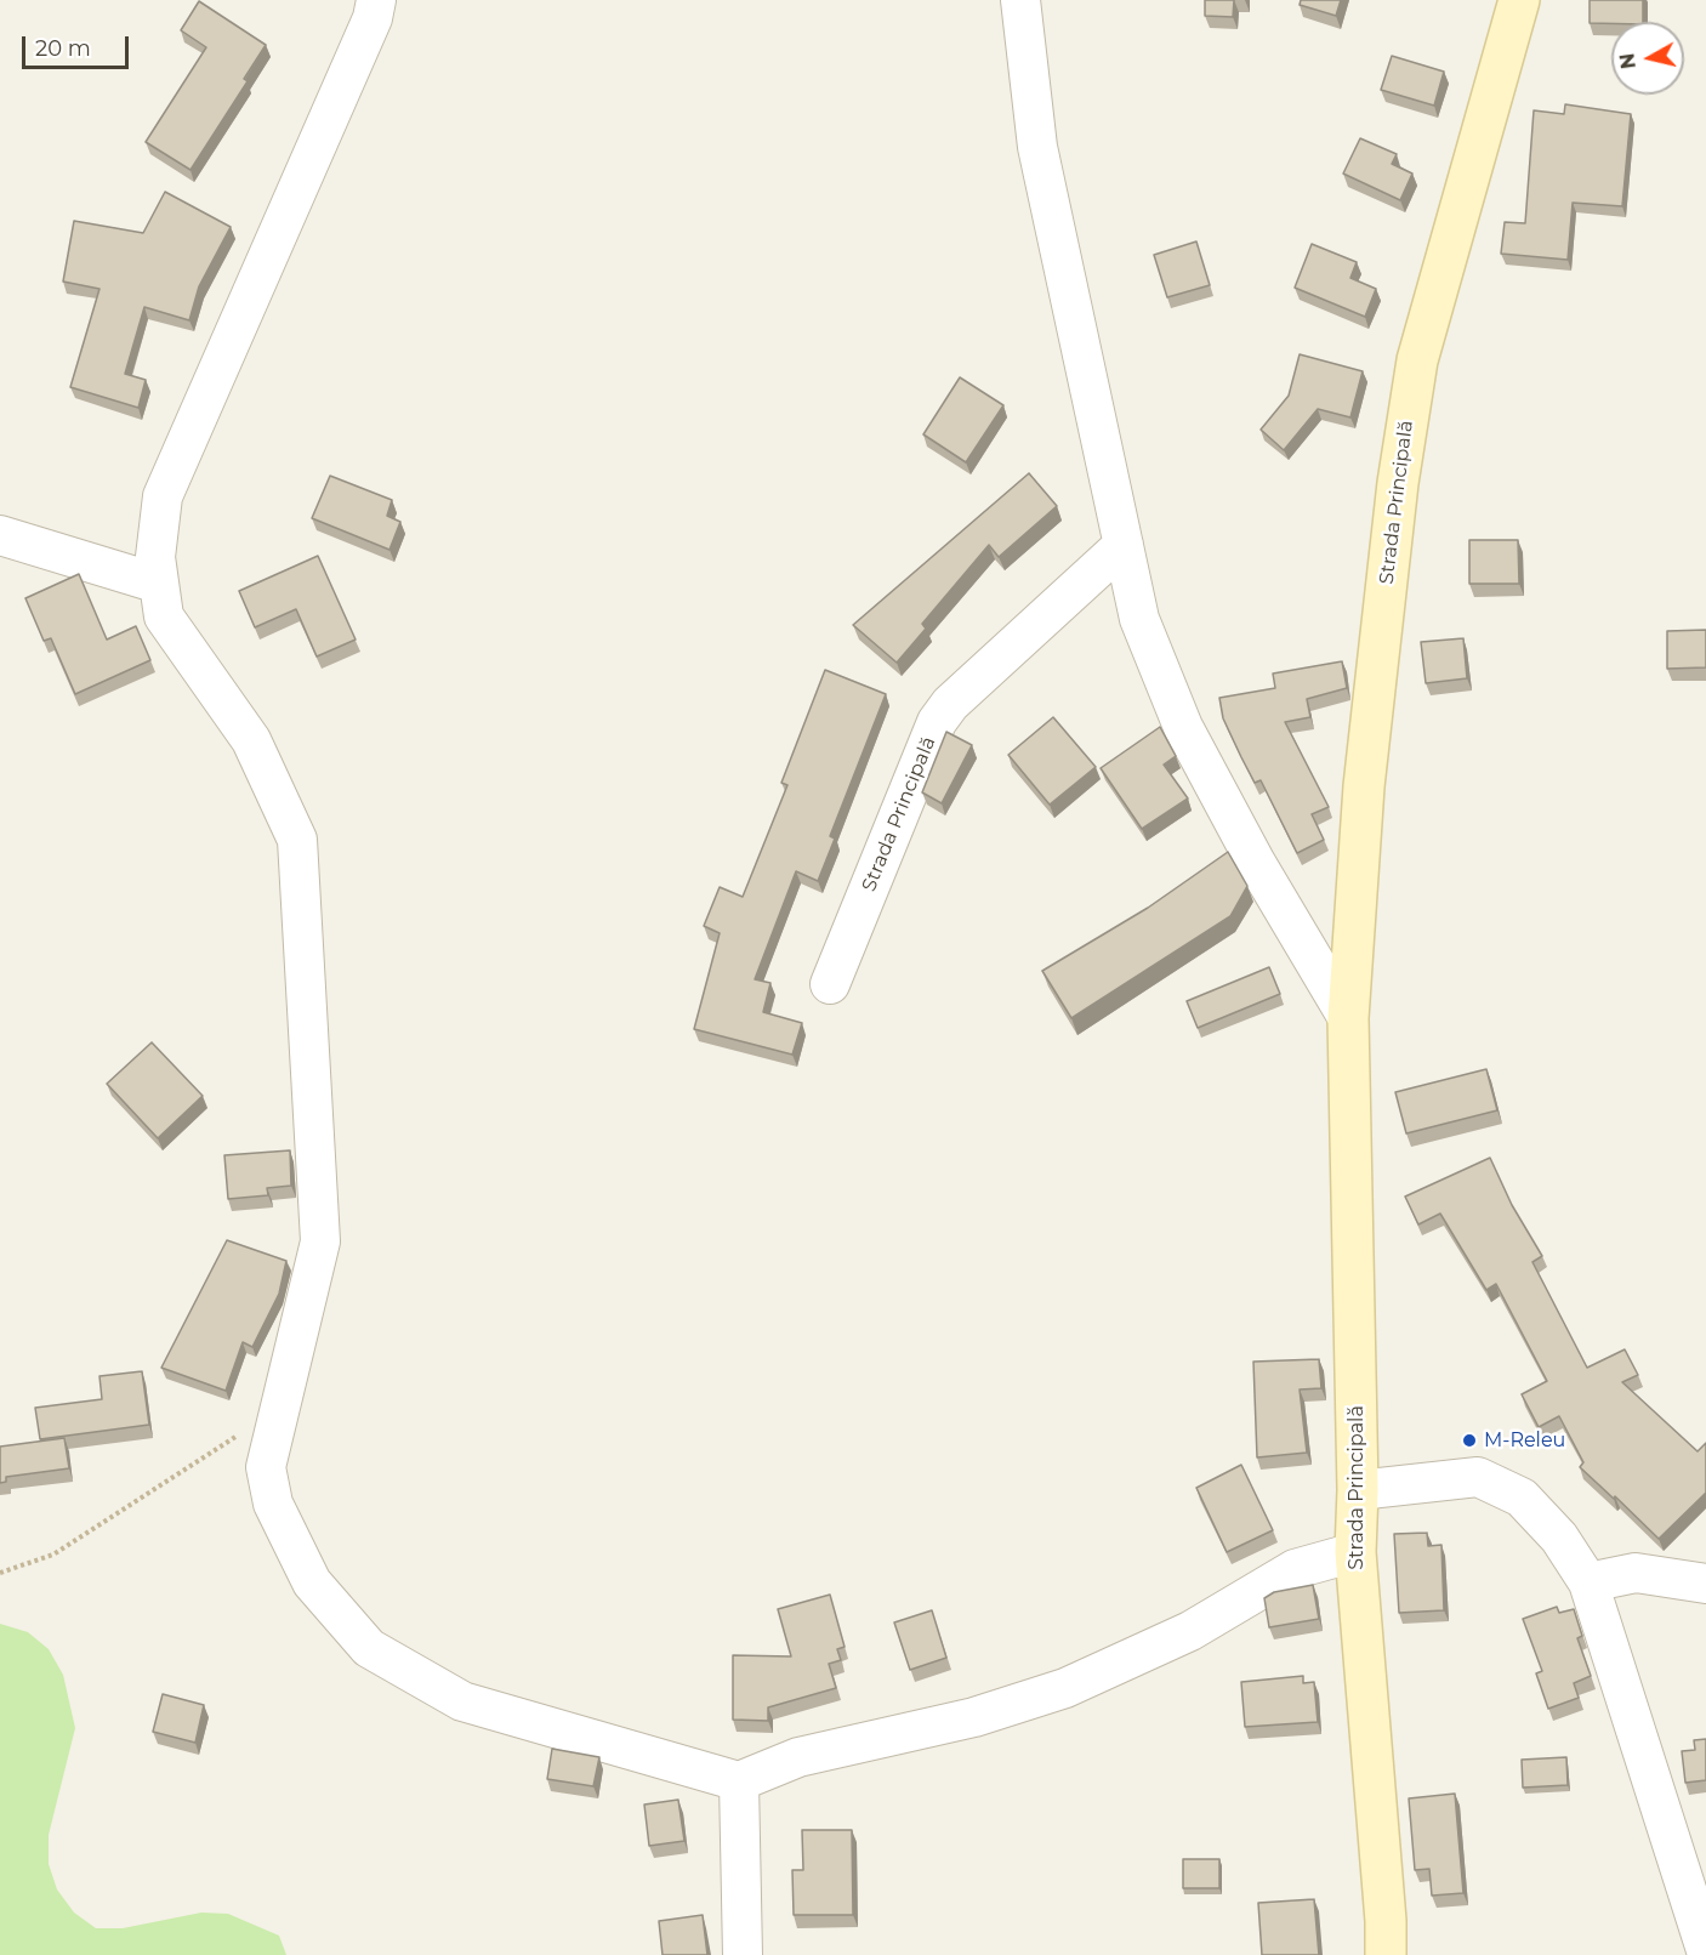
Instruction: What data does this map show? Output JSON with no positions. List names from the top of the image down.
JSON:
{
  "streets": {
    "street": ["Strada Principală"]
  },
  "places": ["M-Releu"],
  "scale_bar": "20 m",
  "north": "left"
}
